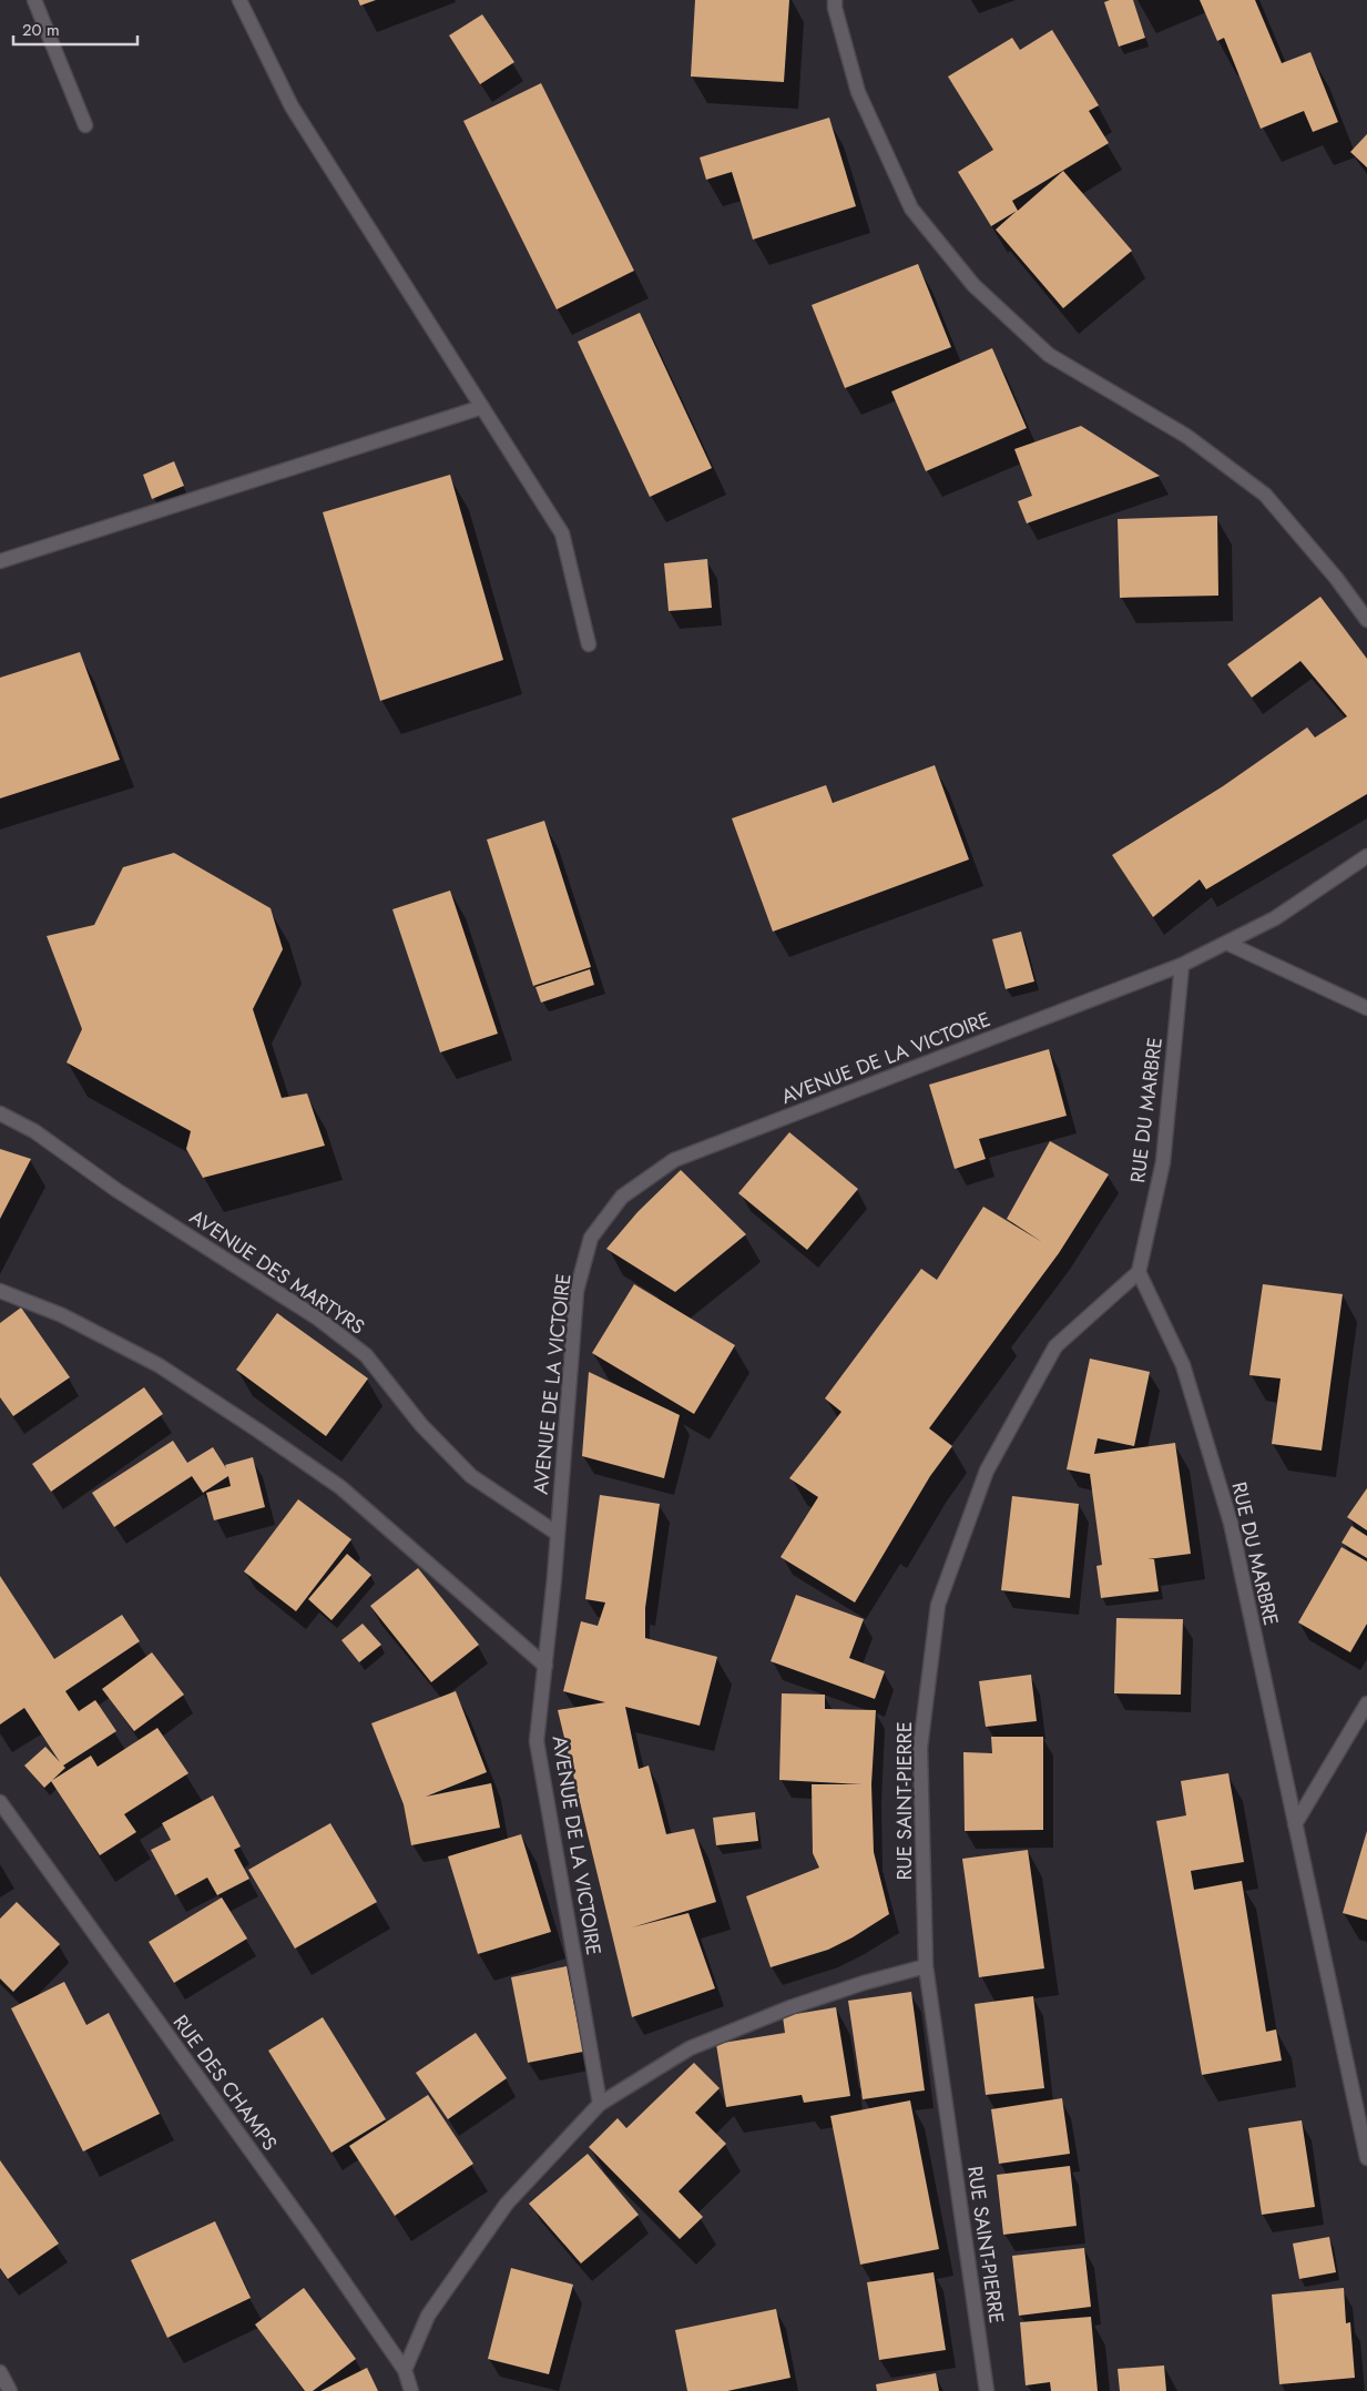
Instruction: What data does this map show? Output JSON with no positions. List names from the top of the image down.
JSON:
{
  "streets": {
    "street": [
      "AVENUE DE LA VICTOIRE",
      "RUE DU MARBRE",
      "AVENUE DES MARTYRS",
      "RUE SAINT-PIERRE",
      "RUE DES CHAMPS"
    ]
  },
  "crossings": [
    ["AVENUE DE LA VICTOIRE", "RUE DU MARBRE"],
    ["AVENUE DE LA VICTOIRE", "AVENUE DES MARTYRS"],
    ["RUE DU MARBRE", "RUE SAINT-PIERRE"]
  ],
  "scale_bar": "20 m"
}
